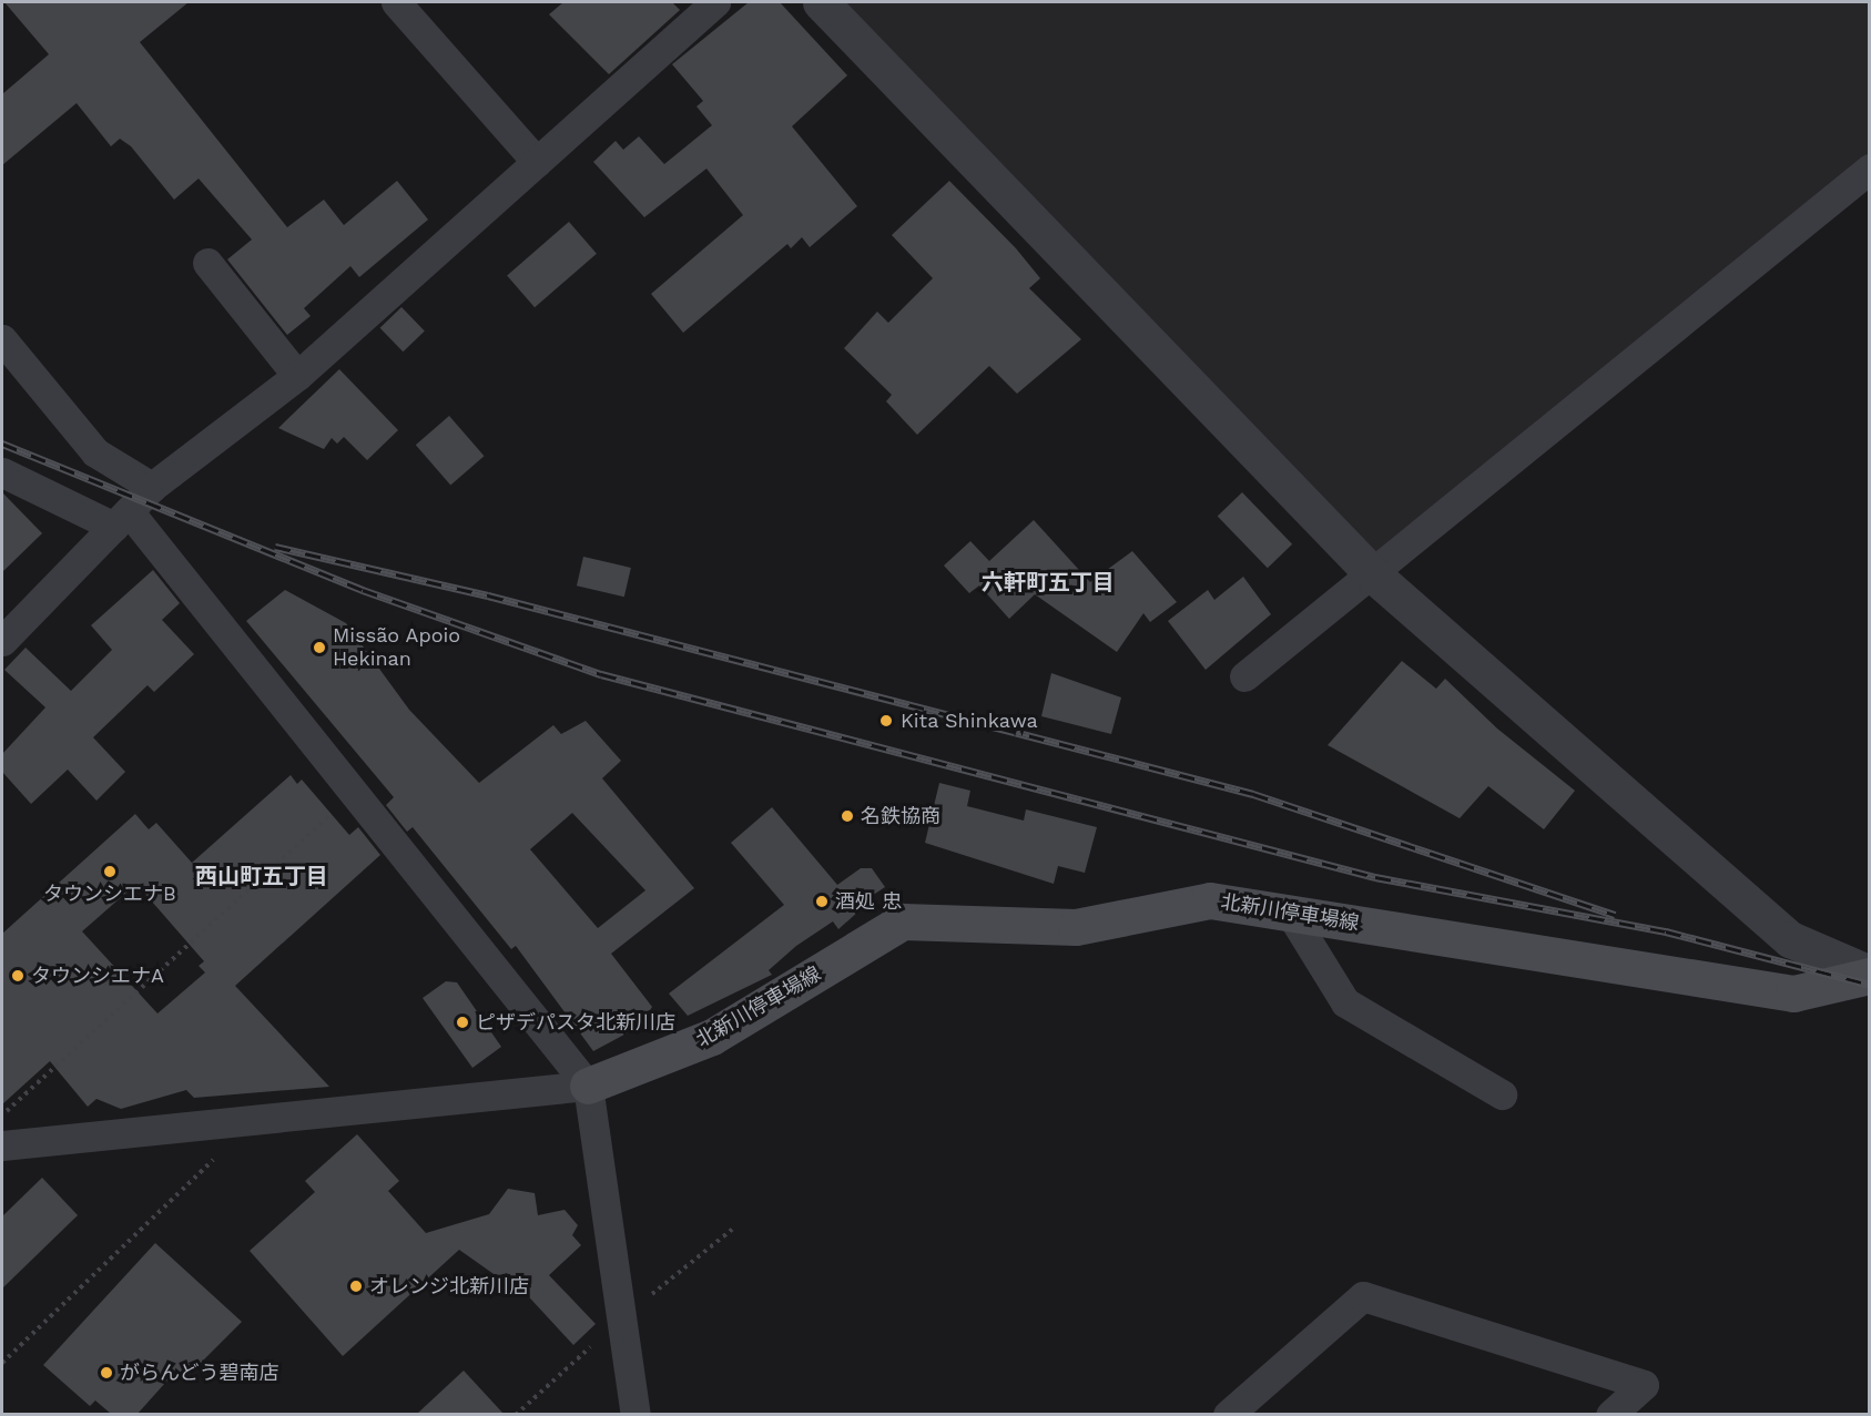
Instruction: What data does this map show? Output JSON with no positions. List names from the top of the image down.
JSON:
{
  "streets": {
    "main road": ["北新川停車場線"]
  },
  "districts": ["六軒町五丁目", "西山町五丁目"],
  "places": [
    "Missão Apoio Hekinan",
    "Kita Shinkawa",
    "名鉄協商",
    "タウンシエナB",
    "酒処 忠",
    "タウンシエナA",
    "ピザデパスタ北新川店",
    "オレンジ北新川店",
    "がらんどう碧南店"
  ]
}
